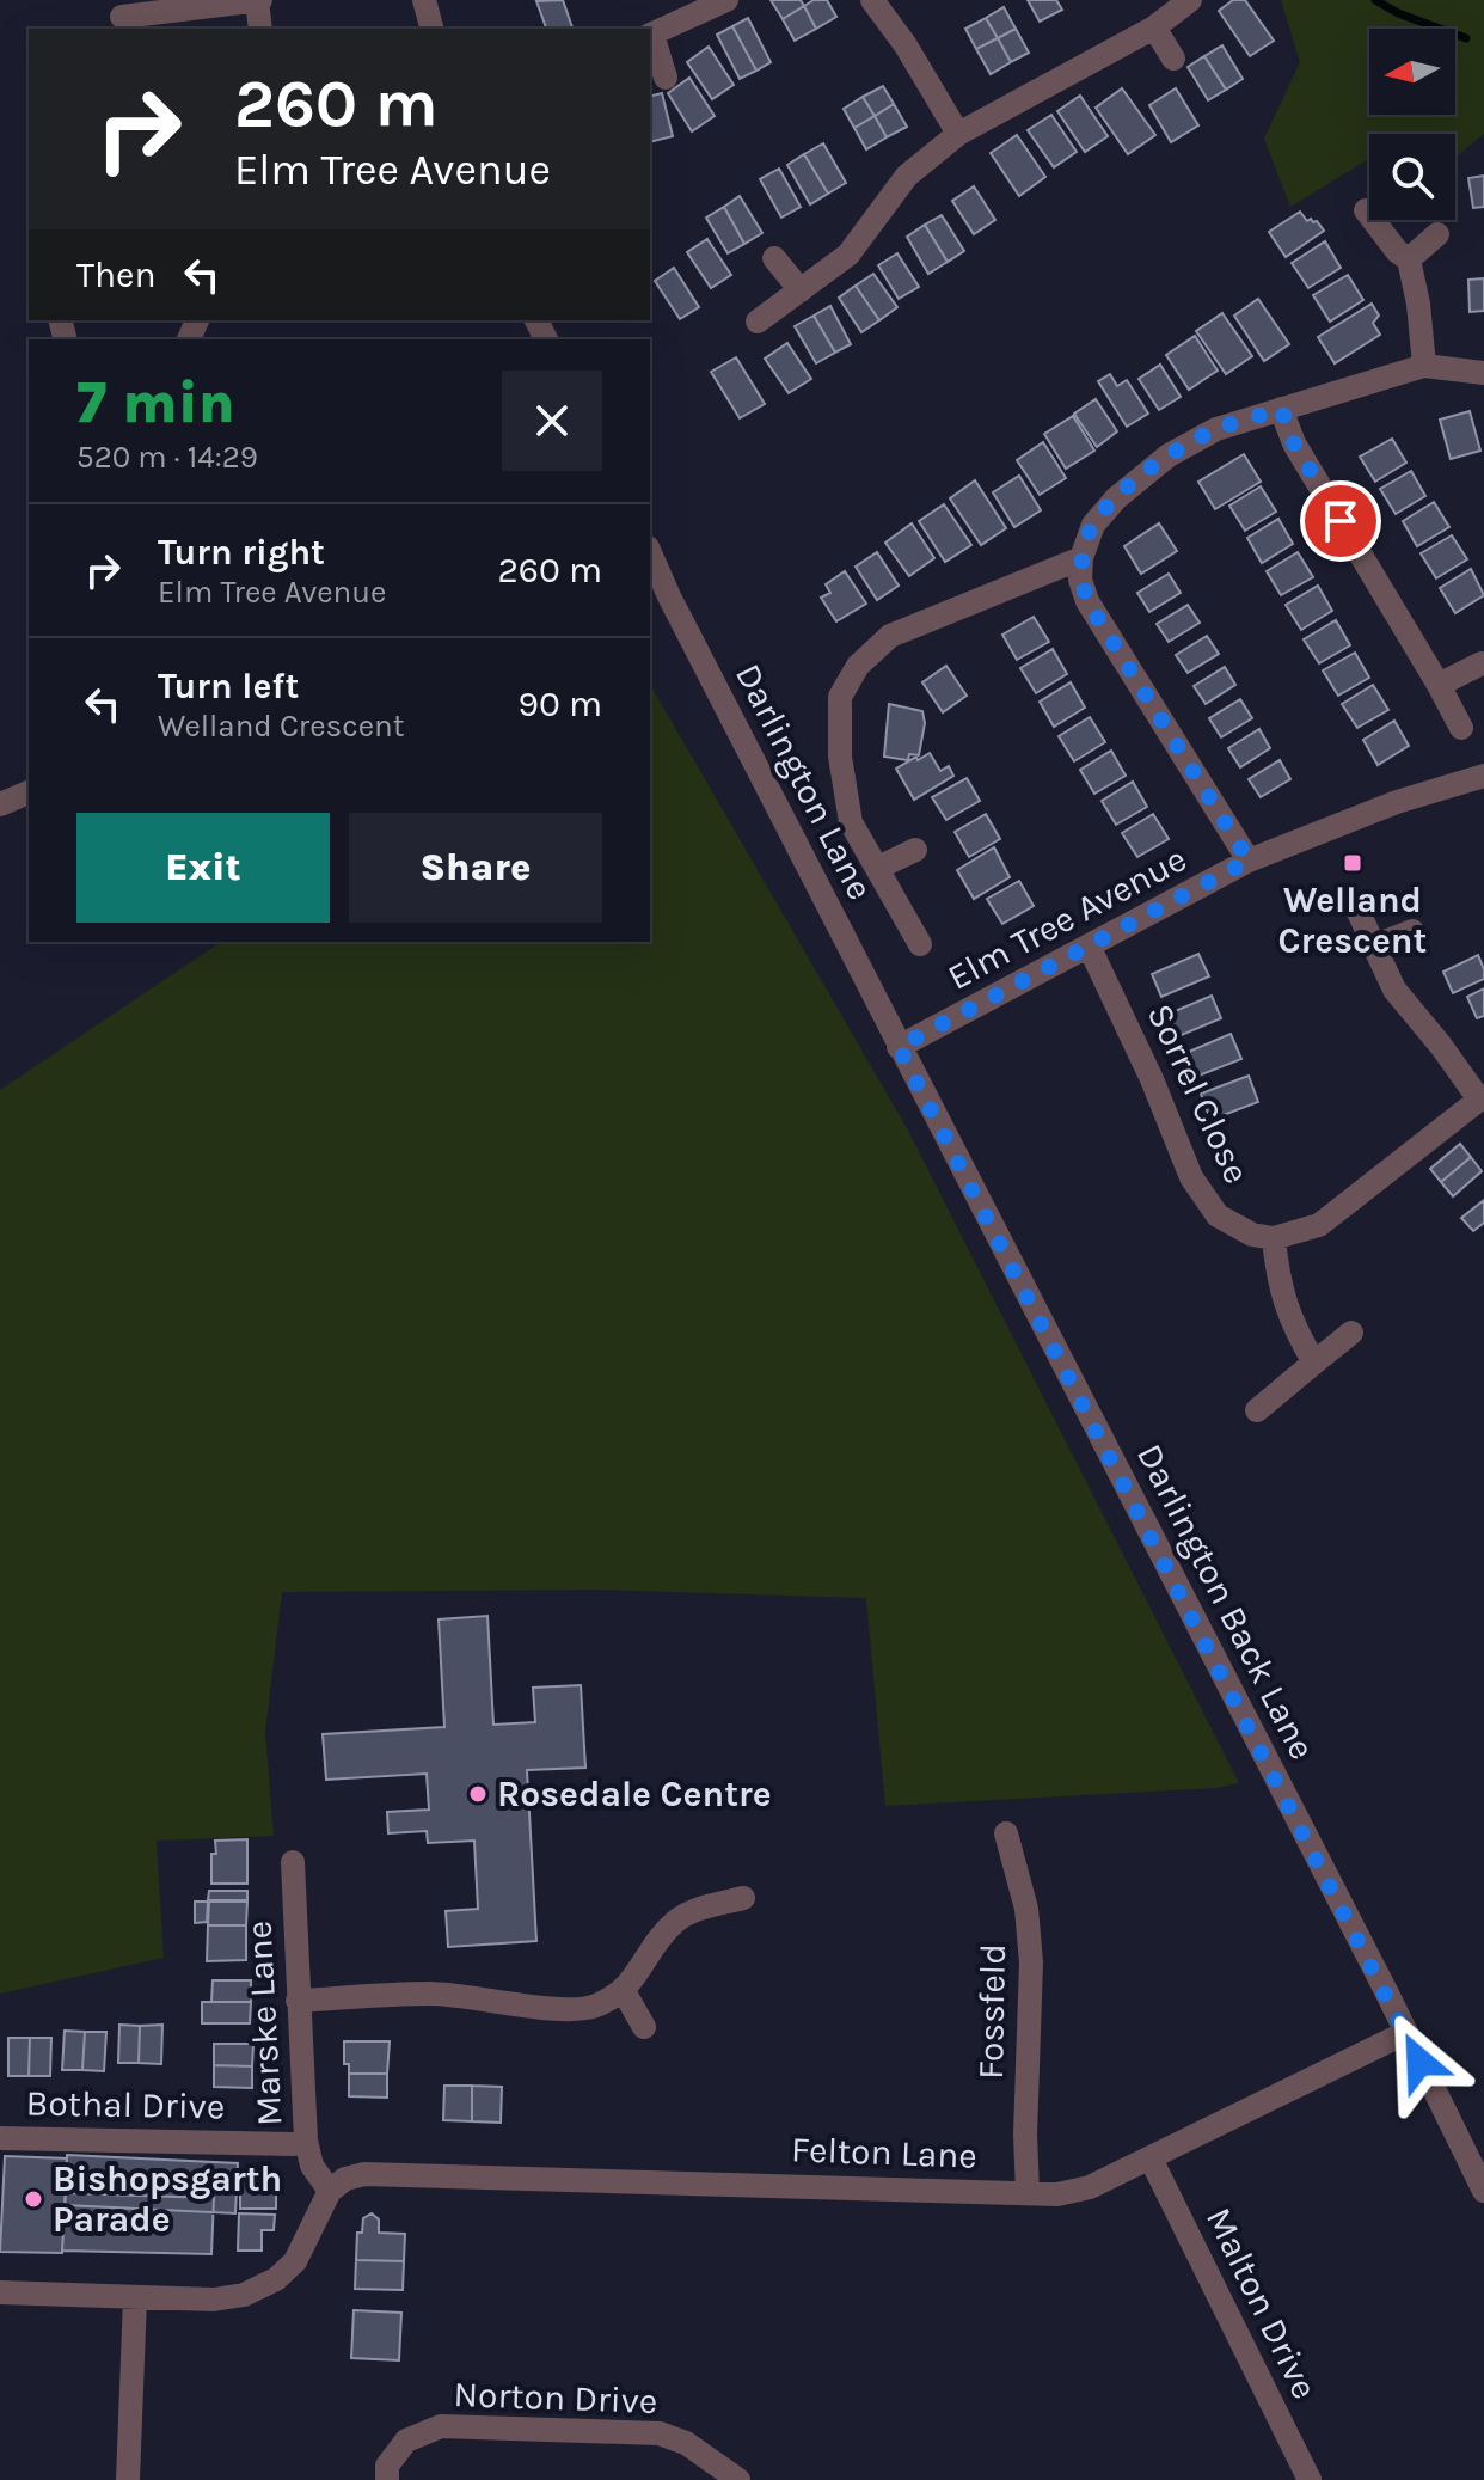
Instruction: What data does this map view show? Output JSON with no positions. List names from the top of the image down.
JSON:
{
  "streets": {
    "street": [
      "Darlington Lane",
      "Elm Tree Avenue",
      "Sorrel Close",
      "Darlington Back Lane",
      "Fossfeld",
      "Marske Lane",
      "Bothal Drive",
      "Felton Lane",
      "Malton Drive",
      "Norton Drive"
    ]
  },
  "crossings": [
    ["Darlington Lane", "Elm Tree Avenue"],
    ["Darlington Lane", "Darlington Back Lane"],
    ["Elm Tree Avenue", "Sorrel Close"],
    ["Elm Tree Avenue", "Darlington Back Lane"],
    ["Darlington Back Lane", "Felton Lane"],
    ["Fossfeld", "Felton Lane"],
    ["Marske Lane", "Bothal Drive"],
    ["Marske Lane", "Felton Lane"],
    ["Felton Lane", "Malton Drive"]
  ],
  "places": {
    "transit": ["Welland Crescent"],
    "other": ["Rosedale Centre", "Bishopsgarth Parade"]
  },
  "north": "left",
  "page": {
    "turn": ["260 m", "Elm Tree Avenue"],
    "then": "Then",
    "heading": ["7 min", "520 m · 14:29"],
    "list": [
      {
        "name": "Turn right",
        "note": "Elm Tree Avenue",
        "value": "260 m"
      },
      {
        "name": "Turn left",
        "note": "Welland Crescent",
        "value": "90 m"
      }
    ],
    "buttons": ["Exit", "Share"]
  }
}
